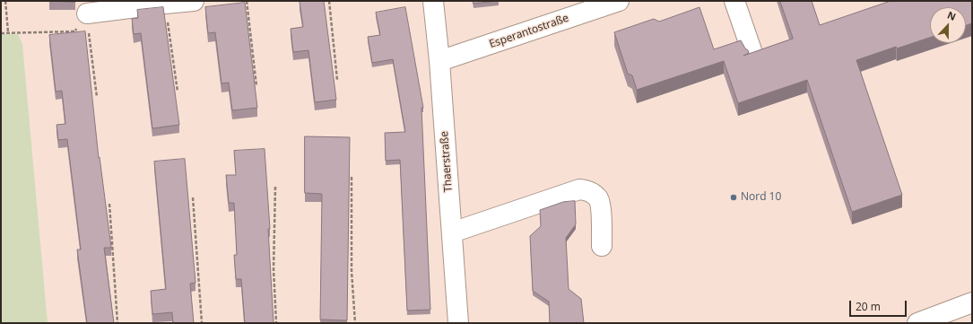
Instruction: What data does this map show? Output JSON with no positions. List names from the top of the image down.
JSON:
{
  "streets": {
    "street": ["Esperantostraße", "Thaerstraße"]
  },
  "crossings": [
    ["Esperantostraße", "Thaerstraße"]
  ],
  "places": ["Nord 10"],
  "scale_bar": "20 m",
  "north": "top"
}
